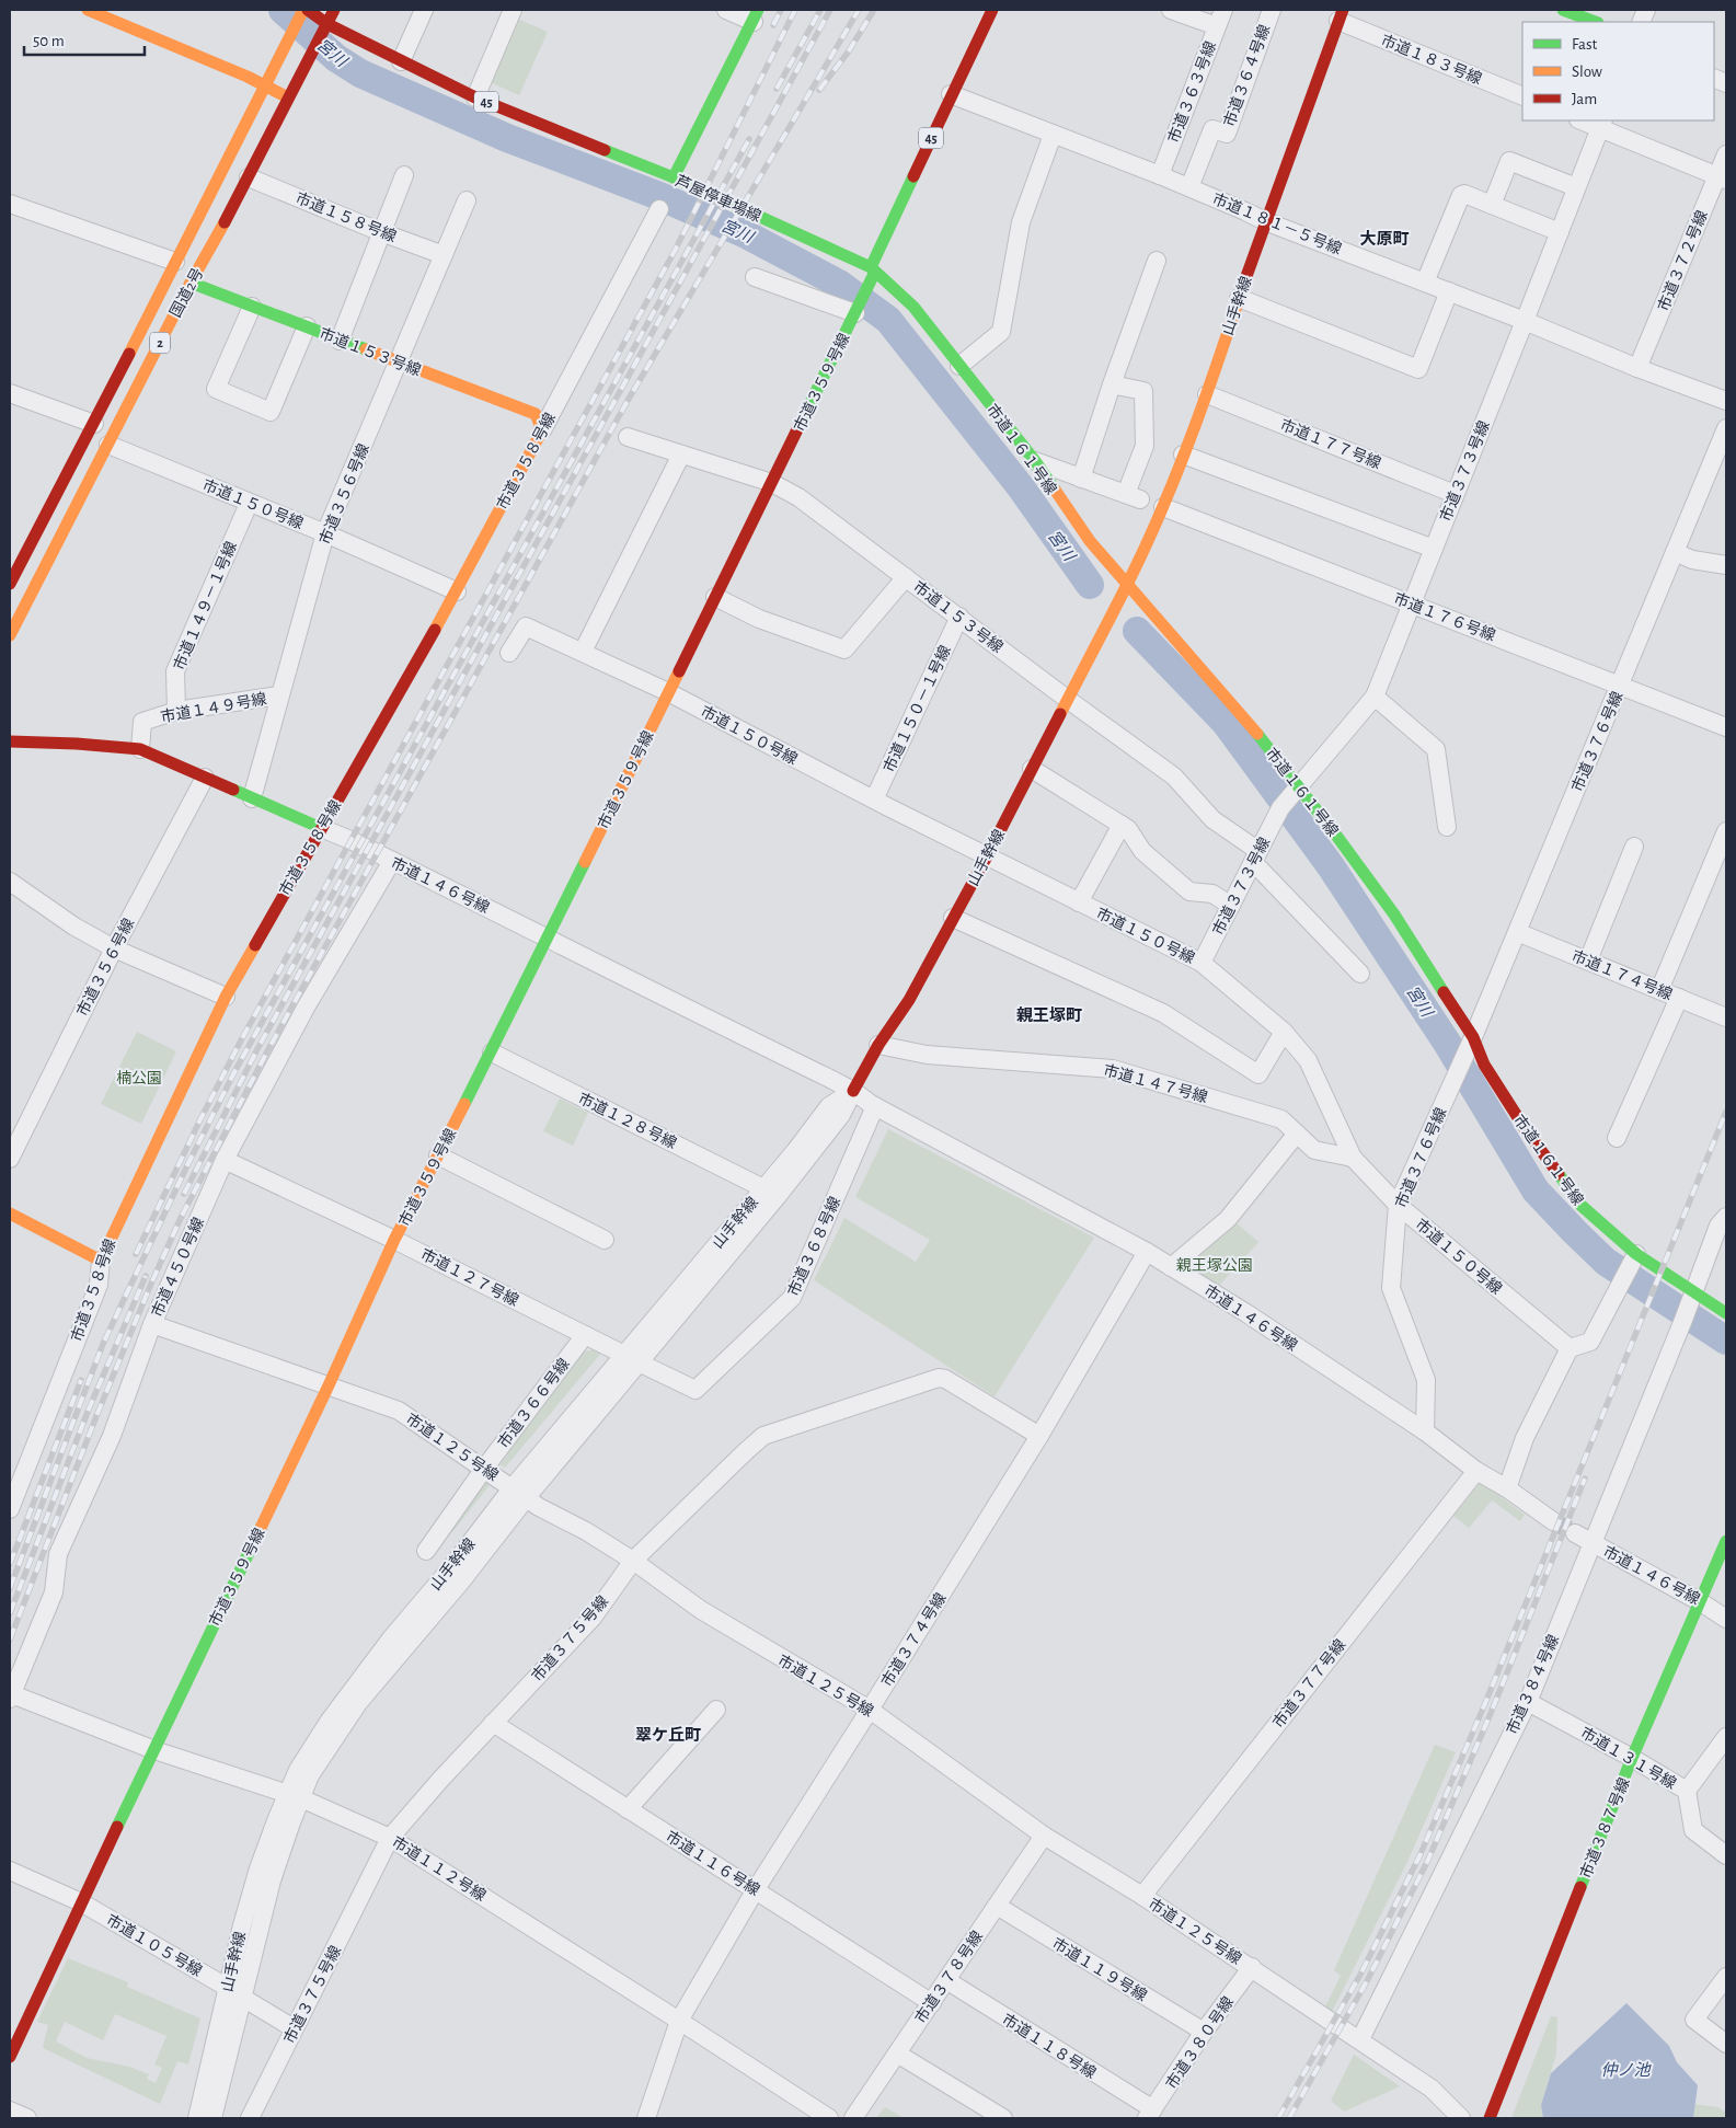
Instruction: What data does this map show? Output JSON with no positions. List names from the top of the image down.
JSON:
{
  "streets": {
    "main road": [
      "45",
      "芦屋停車場線",
      "国道2号",
      "山手幹線",
      "2",
      "市道１５３号線",
      "市道３５９号線",
      "市道１６１号線",
      "市道３５８号線",
      "市道１４６号線",
      "市道３８７号線"
    ],
    "street": [
      "市道１８３号線",
      "市道３６４号線",
      "市道３６３号線",
      "市道１５８号線",
      "市道１８１－５号線",
      "市道３７２号線",
      "市道１７７号線",
      "市道３７３号線",
      "市道３５６号線",
      "市道１５０号線",
      "市道１４９－１号線",
      "市道１７６号線",
      "市道１４９号線",
      "市道１５０－１号線",
      "市道３７６号線",
      "市道１７４号線",
      "市道１４７号線",
      "市道１２８号線",
      "市道３６８号線",
      "市道４５０号線",
      "市道１２７号線",
      "市道３６６号線",
      "市道１２５号線",
      "市道３７５号線",
      "市道３７４号線",
      "市道３７７号線",
      "市道３８４号線",
      "市道１３１号線",
      "市道１１６号線",
      "市道１１２号線",
      "市道１０５号線",
      "市道１１９号線",
      "市道３７８号線",
      "市道３８０号線",
      "市道１１８号線"
    ]
  },
  "crossings": [
    ["市道１８３号線", "山手幹線"],
    ["市道３６４号線", "市道１８１－５号線"],
    ["市道３６３号線", "市道１８１－５号線"],
    ["45", "芦屋停車場線"],
    ["45", "市道１８１－５号線"],
    ["45", "市道３５９号線"],
    ["45", "市道１６１号線"],
    ["芦屋停車場線", "国道2号"],
    ["芦屋停車場線", "市道３５９号線"],
    ["芦屋停車場線", "市道１６１号線"],
    ["市道１５８号線", "国道2号"],
    ["市道１５８号線", "市道３５６号線"],
    ["市道１８１－５号線", "市道３７２号線"],
    ["市道１８１－５号線", "山手幹線"],
    ["市道１８１－５号線", "市道３７３号線"],
    ["国道2号", "市道１５３号線"],
    ["国道2号", "市道１５０号線"],
    ["山手幹線", "市道１５３号線"],
    ["山手幹線", "市道１７７号線"],
    ["山手幹線", "市道１６１号線"],
    ["山手幹線", "市道１５０号線"],
    ["山手幹線", "市道１７６号線"],
    ["山手幹線", "市道１４６号線"],
    ["山手幹線", "市道１４７号線"],
    ["山手幹線", "市道１２８号線"],
    ["山手幹線", "市道３６８号線"],
    ["山手幹線", "市道１２７号線"],
    ["山手幹線", "市道１２５号線"],
    ["山手幹線", "市道１１２号線"],
    ["山手幹線", "市道１０５号線"],
    ["市道１５３号線", "市道３５９号線"],
    ["市道１５３号線", "市道３５８号線"],
    ["市道１５３号線", "市道３７３号線"],
    ["市道１５３号線", "市道３５６号線"],
    ["市道１５３号線", "市道１５０－１号線"],
    ["市道３５９号線", "市道１６１号線"],
    ["市道３５９号線", "市道１５０号線"],
    ["市道３５９号線", "市道１４６号線"],
    ["市道３５９号線", "市道１２８号線"],
    ["市道３５９号線", "市道１２７号線"],
    ["市道３５９号線", "市道１２５号線"],
    ["市道３５９号線", "市道１１２号線"],
    ["市道３５９号線", "市道１０５号線"],
    ["市道１７７号線", "市道３７３号線"],
    ["市道１６１号線", "市道３７３号線"],
    ["市道１６１号線", "市道３７６号線"],
    ["市道１６１号線", "市道３８４号線"],
    ["市道３５８号線", "市道１５０号線"],
    ["市道３５８号線", "市道１４６号線"],
    ["市道３７３号線", "市道１５０号線"],
    ["市道３７３号線", "市道１７６号線"],
    ["市道３５６号線", "市道１５０号線"],
    ["市道３５６号線", "市道１４９号線"],
    ["市道３５６号線", "市道１４６号線"],
    ["市道１５０号線", "市道１４９－１号線"],
    ["市道１５０号線", "市道１５０－１号線"],
    ["市道１５０号線", "市道３７６号線"],
    ["市道１５０号線", "市道１４７号線"],
    ["市道１４９－１号線", "市道１４９号線"],
    ["市道１７６号線", "市道３７６号線"],
    ["市道１４９号線", "市道１４６号線"],
    ["市道３７６号線", "市道１４６号線"],
    ["市道３７６号線", "市道１７４号線"],
    ["市道１４６号線", "市道３６８号線"],
    ["市道１４６号線", "市道４５０号線"],
    ["市道１４６号線", "市道３７４号線"],
    ["市道１４６号線", "市道３７７号線"],
    ["市道１４６号線", "市道３８４号線"],
    ["市道１４６号線", "市道３８７号線"],
    ["市道３６８号線", "市道１２７号線"],
    ["市道４５０号線", "市道１２７号線"],
    ["市道４５０号線", "市道１２５号線"],
    ["市道４５０号線", "市道１１２号線"],
    ["市道１２７号線", "市道３６６号線"],
    ["市道３６６号線", "市道１２５号線"],
    ["市道１２５号線", "市道３７５号線"],
    ["市道１２５号線", "市道３７４号線"],
    ["市道１２５号線", "市道３７７号線"],
    ["市道１２５号線", "市道３８４号線"],
    ["市道１２５号線", "市道３７８号線"],
    ["市道１２５号線", "市道３８０号線"],
    ["市道３７５号線", "市道３７４号線"],
    ["市道３７５号線", "市道１１６号線"],
    ["市道３７５号線", "市道１１２号線"],
    ["市道３７５号線", "市道１０５号線"],
    ["市道３７４号線", "市道１１６号線"],
    ["市道３７４号線", "市道１１２号線"],
    ["市道３８４号線", "市道１３１号線"],
    ["市道１３１号線", "市道３８７号線"],
    ["市道１１６号線", "市道３７８号線"],
    ["市道１１９号線", "市道３７８号線"],
    ["市道１１９号線", "市道３８０号線"],
    ["市道３７８号線", "市道１１８号線"],
    ["市道３８０号線", "市道１１８号線"]
  ],
  "districts": ["大原町", "親王塚町", "翠ケ丘町"],
  "water": ["宮川", "仲ノ池"],
  "parks": ["楠公園", "親王塚公園"],
  "legend": ["Fast", "Slow", "Jam"],
  "scale_bar": "50 m"
}
